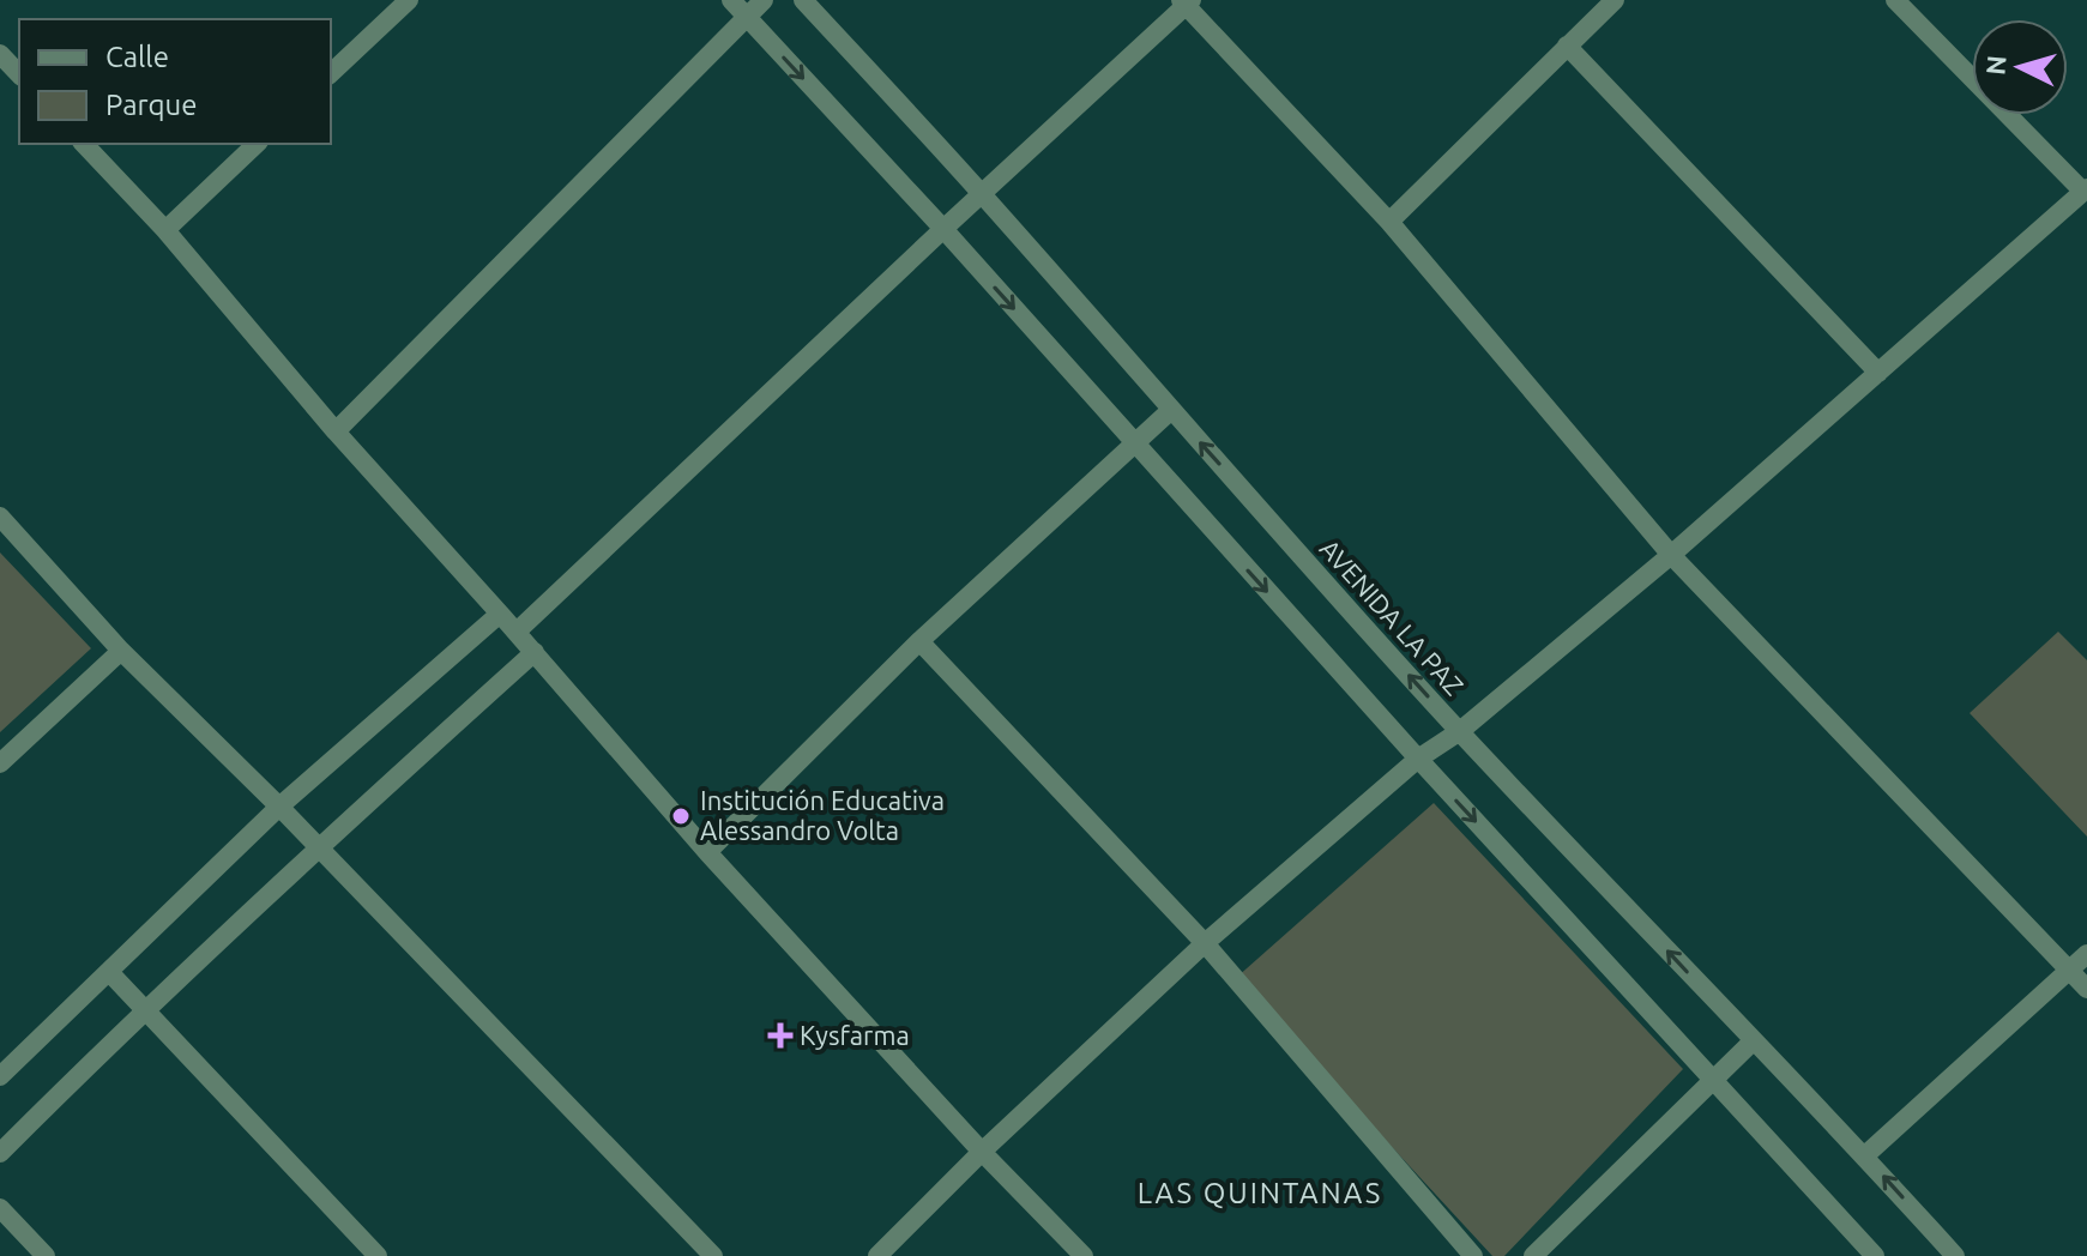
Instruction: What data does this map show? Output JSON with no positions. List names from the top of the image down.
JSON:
{
  "streets": {
    "street": ["AVENIDA LA PAZ"]
  },
  "districts": ["LAS QUINTANAS"],
  "places": {
    "other": ["Institución Educativa Alessandro Volta"],
    "health": ["Kysfarma"]
  },
  "legend": ["Calle", "Parque"],
  "north": "left"
}
